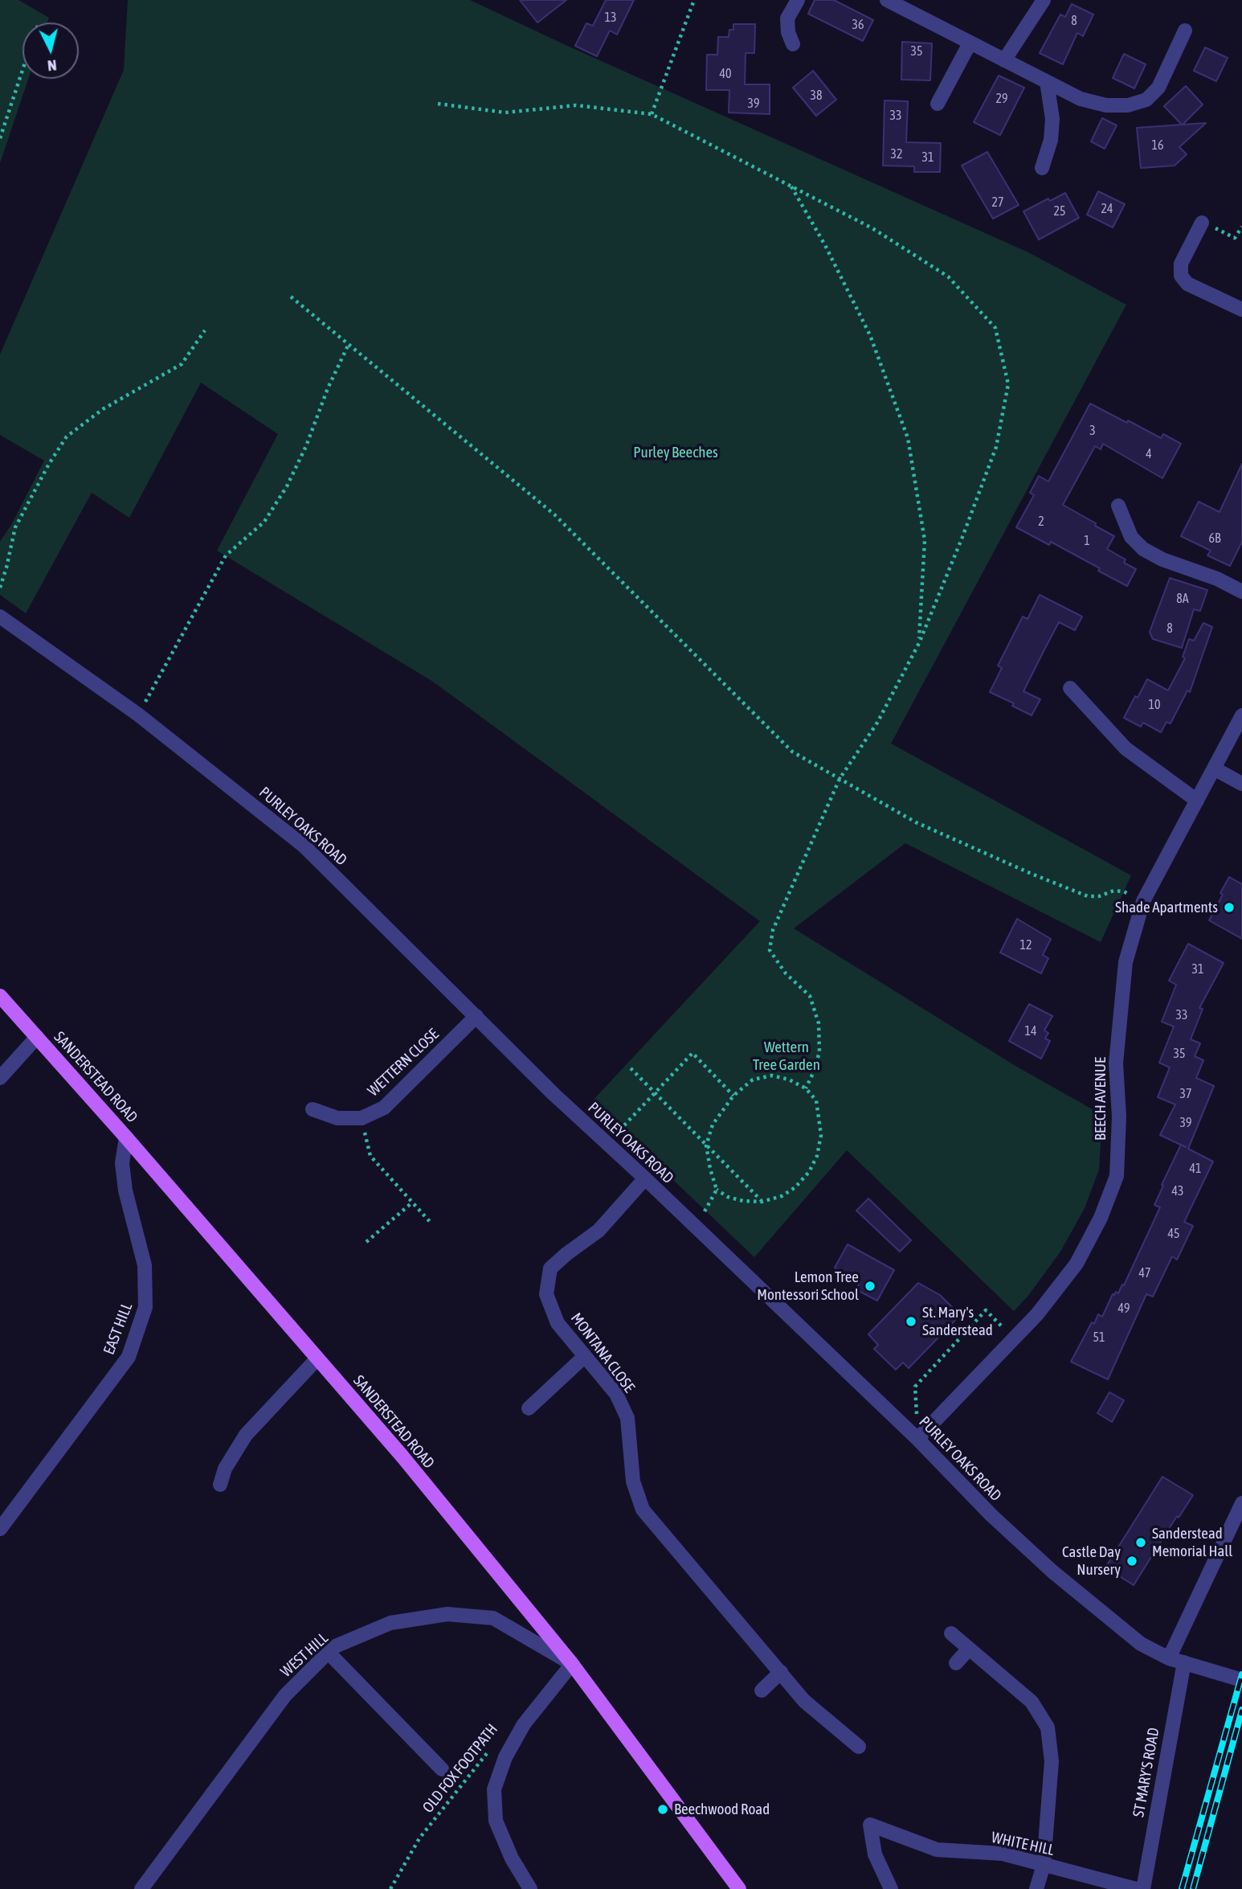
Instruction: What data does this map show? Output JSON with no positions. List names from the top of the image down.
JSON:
{
  "streets": {
    "main road": ["SANDERSTEAD ROAD"],
    "street": [
      "PURLEY OAKS ROAD",
      "WETTERN CLOSE",
      "BEECH AVENUE",
      "EAST HILL",
      "MONTANA CLOSE",
      "WEST HILL",
      "ST MARY'S ROAD",
      "WHITE HILL"
    ],
    "path": ["OLD FOX FOOTPATH"]
  },
  "crossings": [
    ["PURLEY OAKS ROAD", "WETTERN CLOSE"],
    ["PURLEY OAKS ROAD", "BEECH AVENUE"],
    ["PURLEY OAKS ROAD", "MONTANA CLOSE"],
    ["PURLEY OAKS ROAD", "ST MARY'S ROAD"],
    ["SANDERSTEAD ROAD", "EAST HILL"],
    ["SANDERSTEAD ROAD", "WEST HILL"]
  ],
  "parks": ["Purley Beeches", "Wettern Tree Garden"],
  "places": [
    "Shade Apartments",
    "Lemon Tree Montessori School",
    "St. Mary's Sanderstead",
    "Sanderstead Memorial Hall",
    "Castle Day Nursery",
    "Beechwood Road"
  ],
  "house_numbers": [
    "13",
    "8",
    "36",
    "35",
    "40",
    "38",
    "29",
    "39",
    "33",
    "16",
    "32",
    "31",
    "27",
    "24",
    "25",
    "3",
    "4",
    "2",
    "6B",
    "1",
    "8A",
    "8",
    "10",
    "12",
    "31",
    "33",
    "14",
    "35",
    "37",
    "39",
    "41",
    "43",
    "45",
    "47",
    "49",
    "51"
  ],
  "north": "bottom"
}
